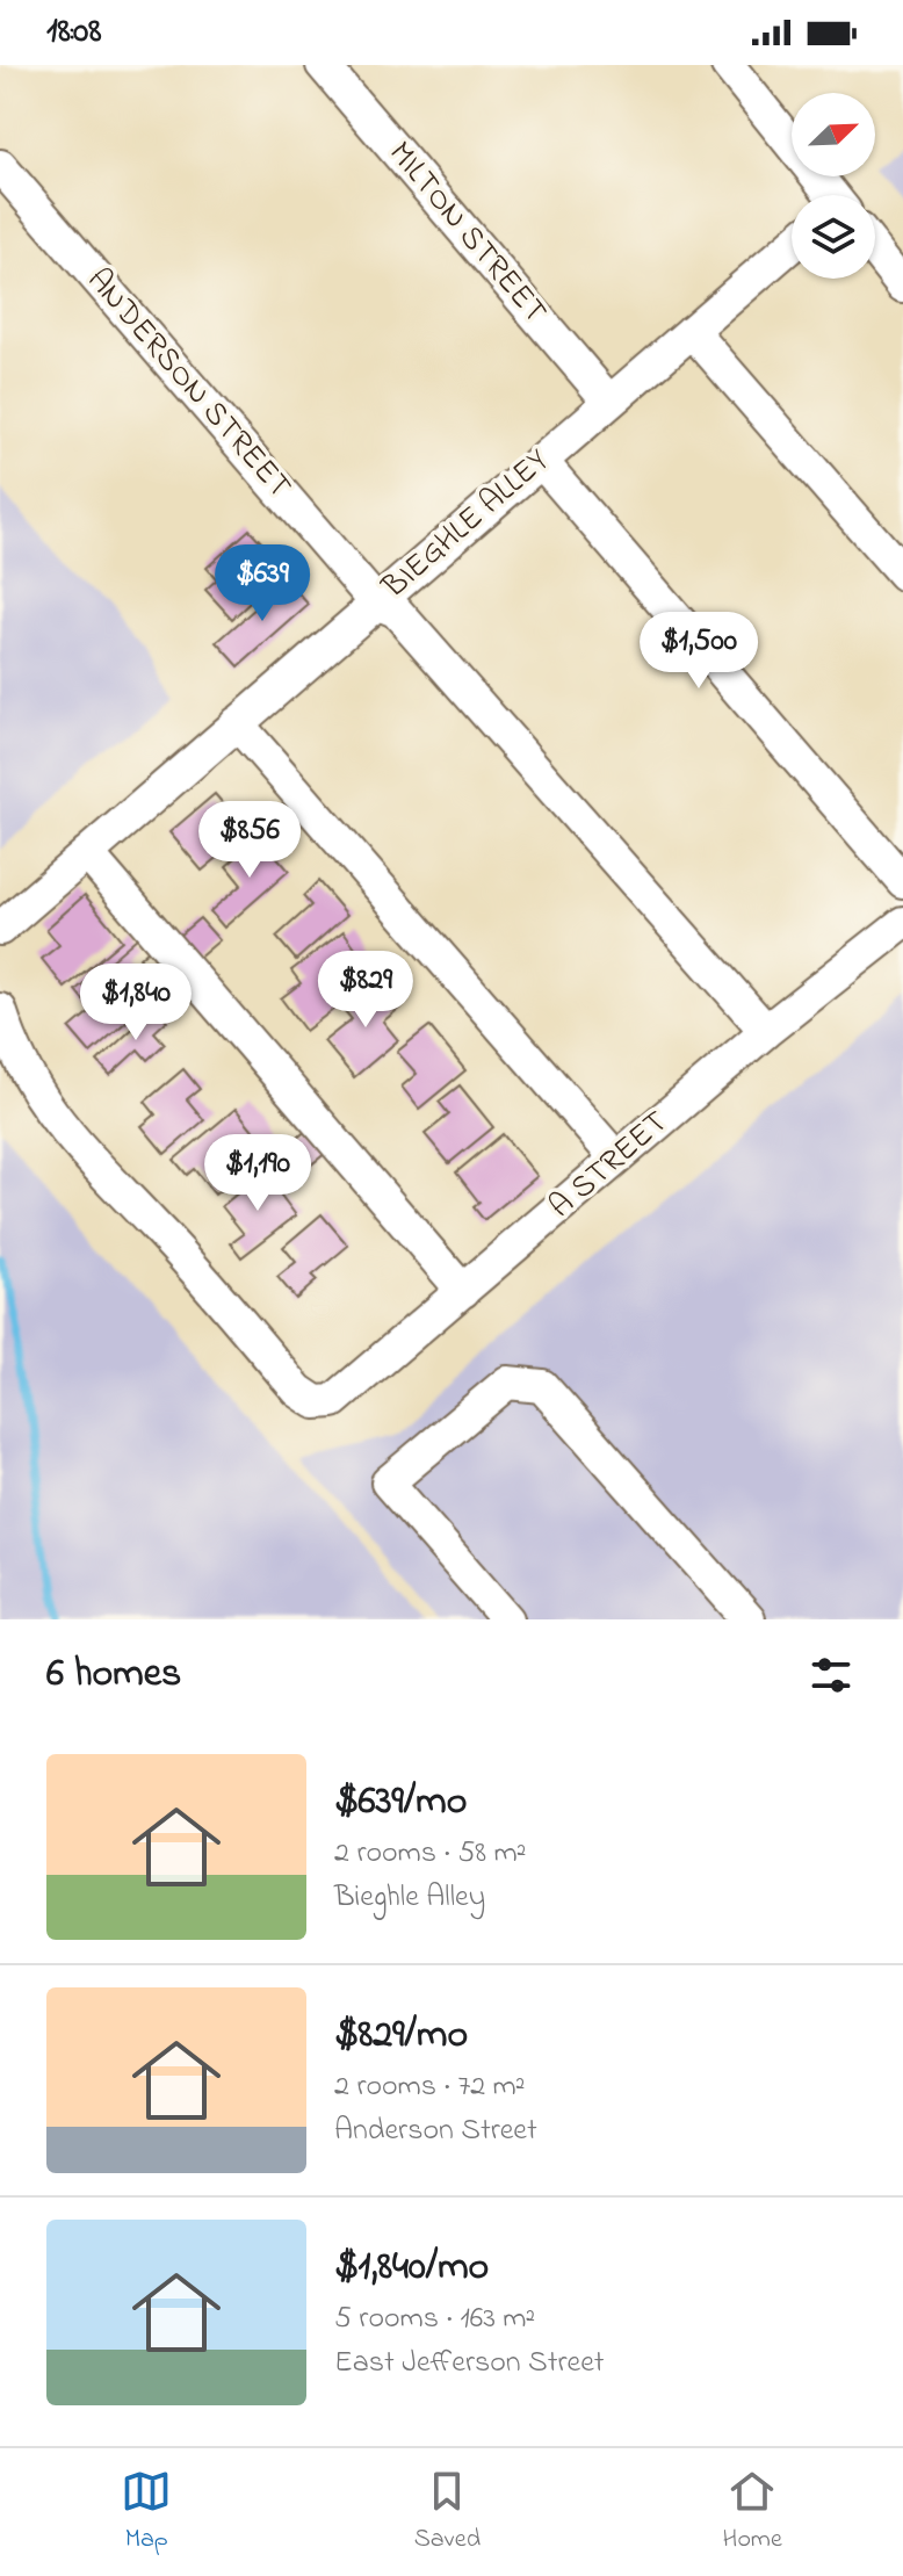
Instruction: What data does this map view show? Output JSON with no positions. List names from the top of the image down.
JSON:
{
  "streets": {
    "street": [
      "MILTON STREET",
      "ANDERSON STREET",
      "BIEGHLE ALLEY",
      "A STREET"
    ]
  },
  "crossings": [
    ["MILTON STREET", "BIEGHLE ALLEY"],
    ["ANDERSON STREET", "BIEGHLE ALLEY"],
    ["ANDERSON STREET", "A STREET"]
  ],
  "north": "top right",
  "page": {
    "status": "18:08",
    "price": [
      "$639",
      "$1,500",
      "$856",
      "$829",
      "$1,840",
      "$1,190"
    ],
    "heading": "6 homes",
    "list": [
      {
        "name": "$639/mo",
        "note": "2 rooms · 58 m² · Bieghle Alley"
      },
      {
        "name": "$829/mo",
        "note": "2 rooms · 72 m² · Anderson Street"
      },
      {
        "name": "$1,840/mo",
        "note": "5 rooms · 163 m² · East Jefferson Street"
      }
    ],
    "tabs": ["Map", "Saved", "Home"]
  }
}
